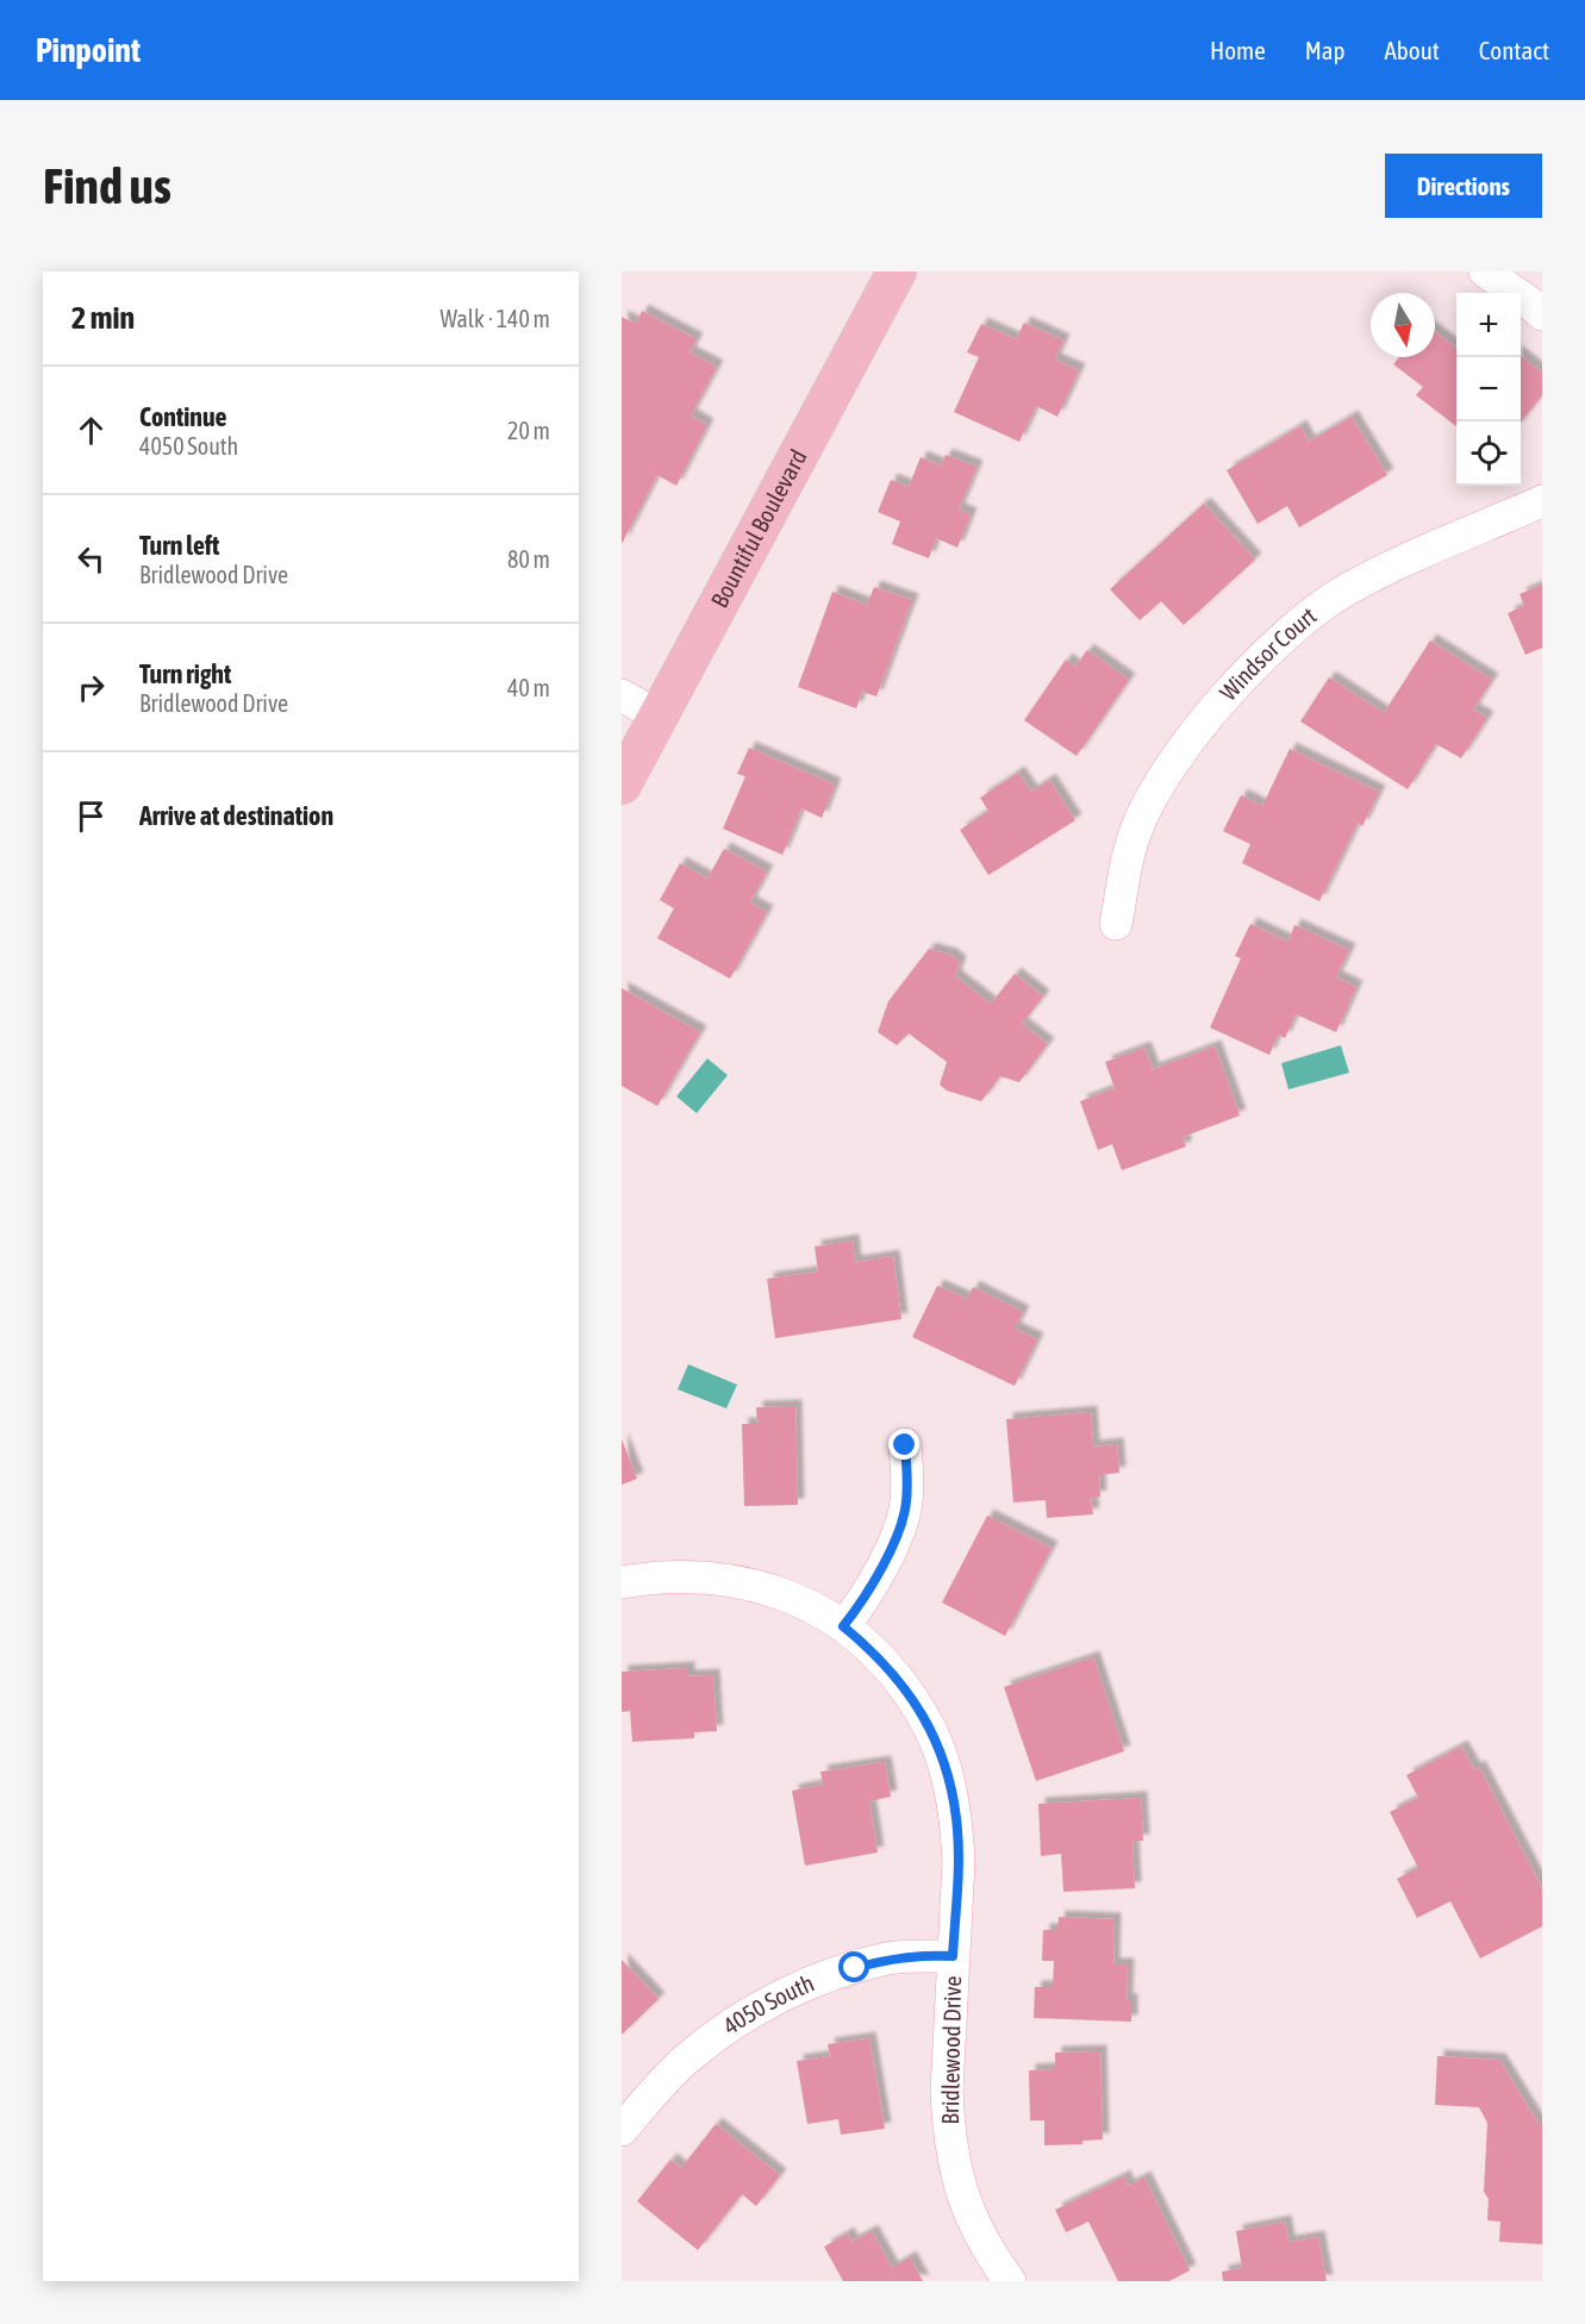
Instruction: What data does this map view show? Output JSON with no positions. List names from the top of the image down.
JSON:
{
  "streets": {
    "main road": ["Bountiful Boulevard"],
    "street": ["Windsor Court", "4050 South", "Bridlewood Drive"]
  },
  "crossings": [
    ["4050 South", "Bridlewood Drive"]
  ],
  "north": "bottom",
  "page": {
    "header": "Pinpoint",
    "nav": [
      "Home",
      "Map",
      "About",
      "Contact"
    ],
    "buttons": "Directions",
    "title": "Find us",
    "heading": ["2 min", "Walk · 140 m"],
    "map_buttons": ["+", "−"],
    "list": [
      ["Continue", "4050 South", "20 m"],
      ["Turn left", "Bridlewood Drive", "80 m"],
      ["Turn right", "Bridlewood Drive", "40 m"],
      "Arrive at destination"
    ]
  }
}
